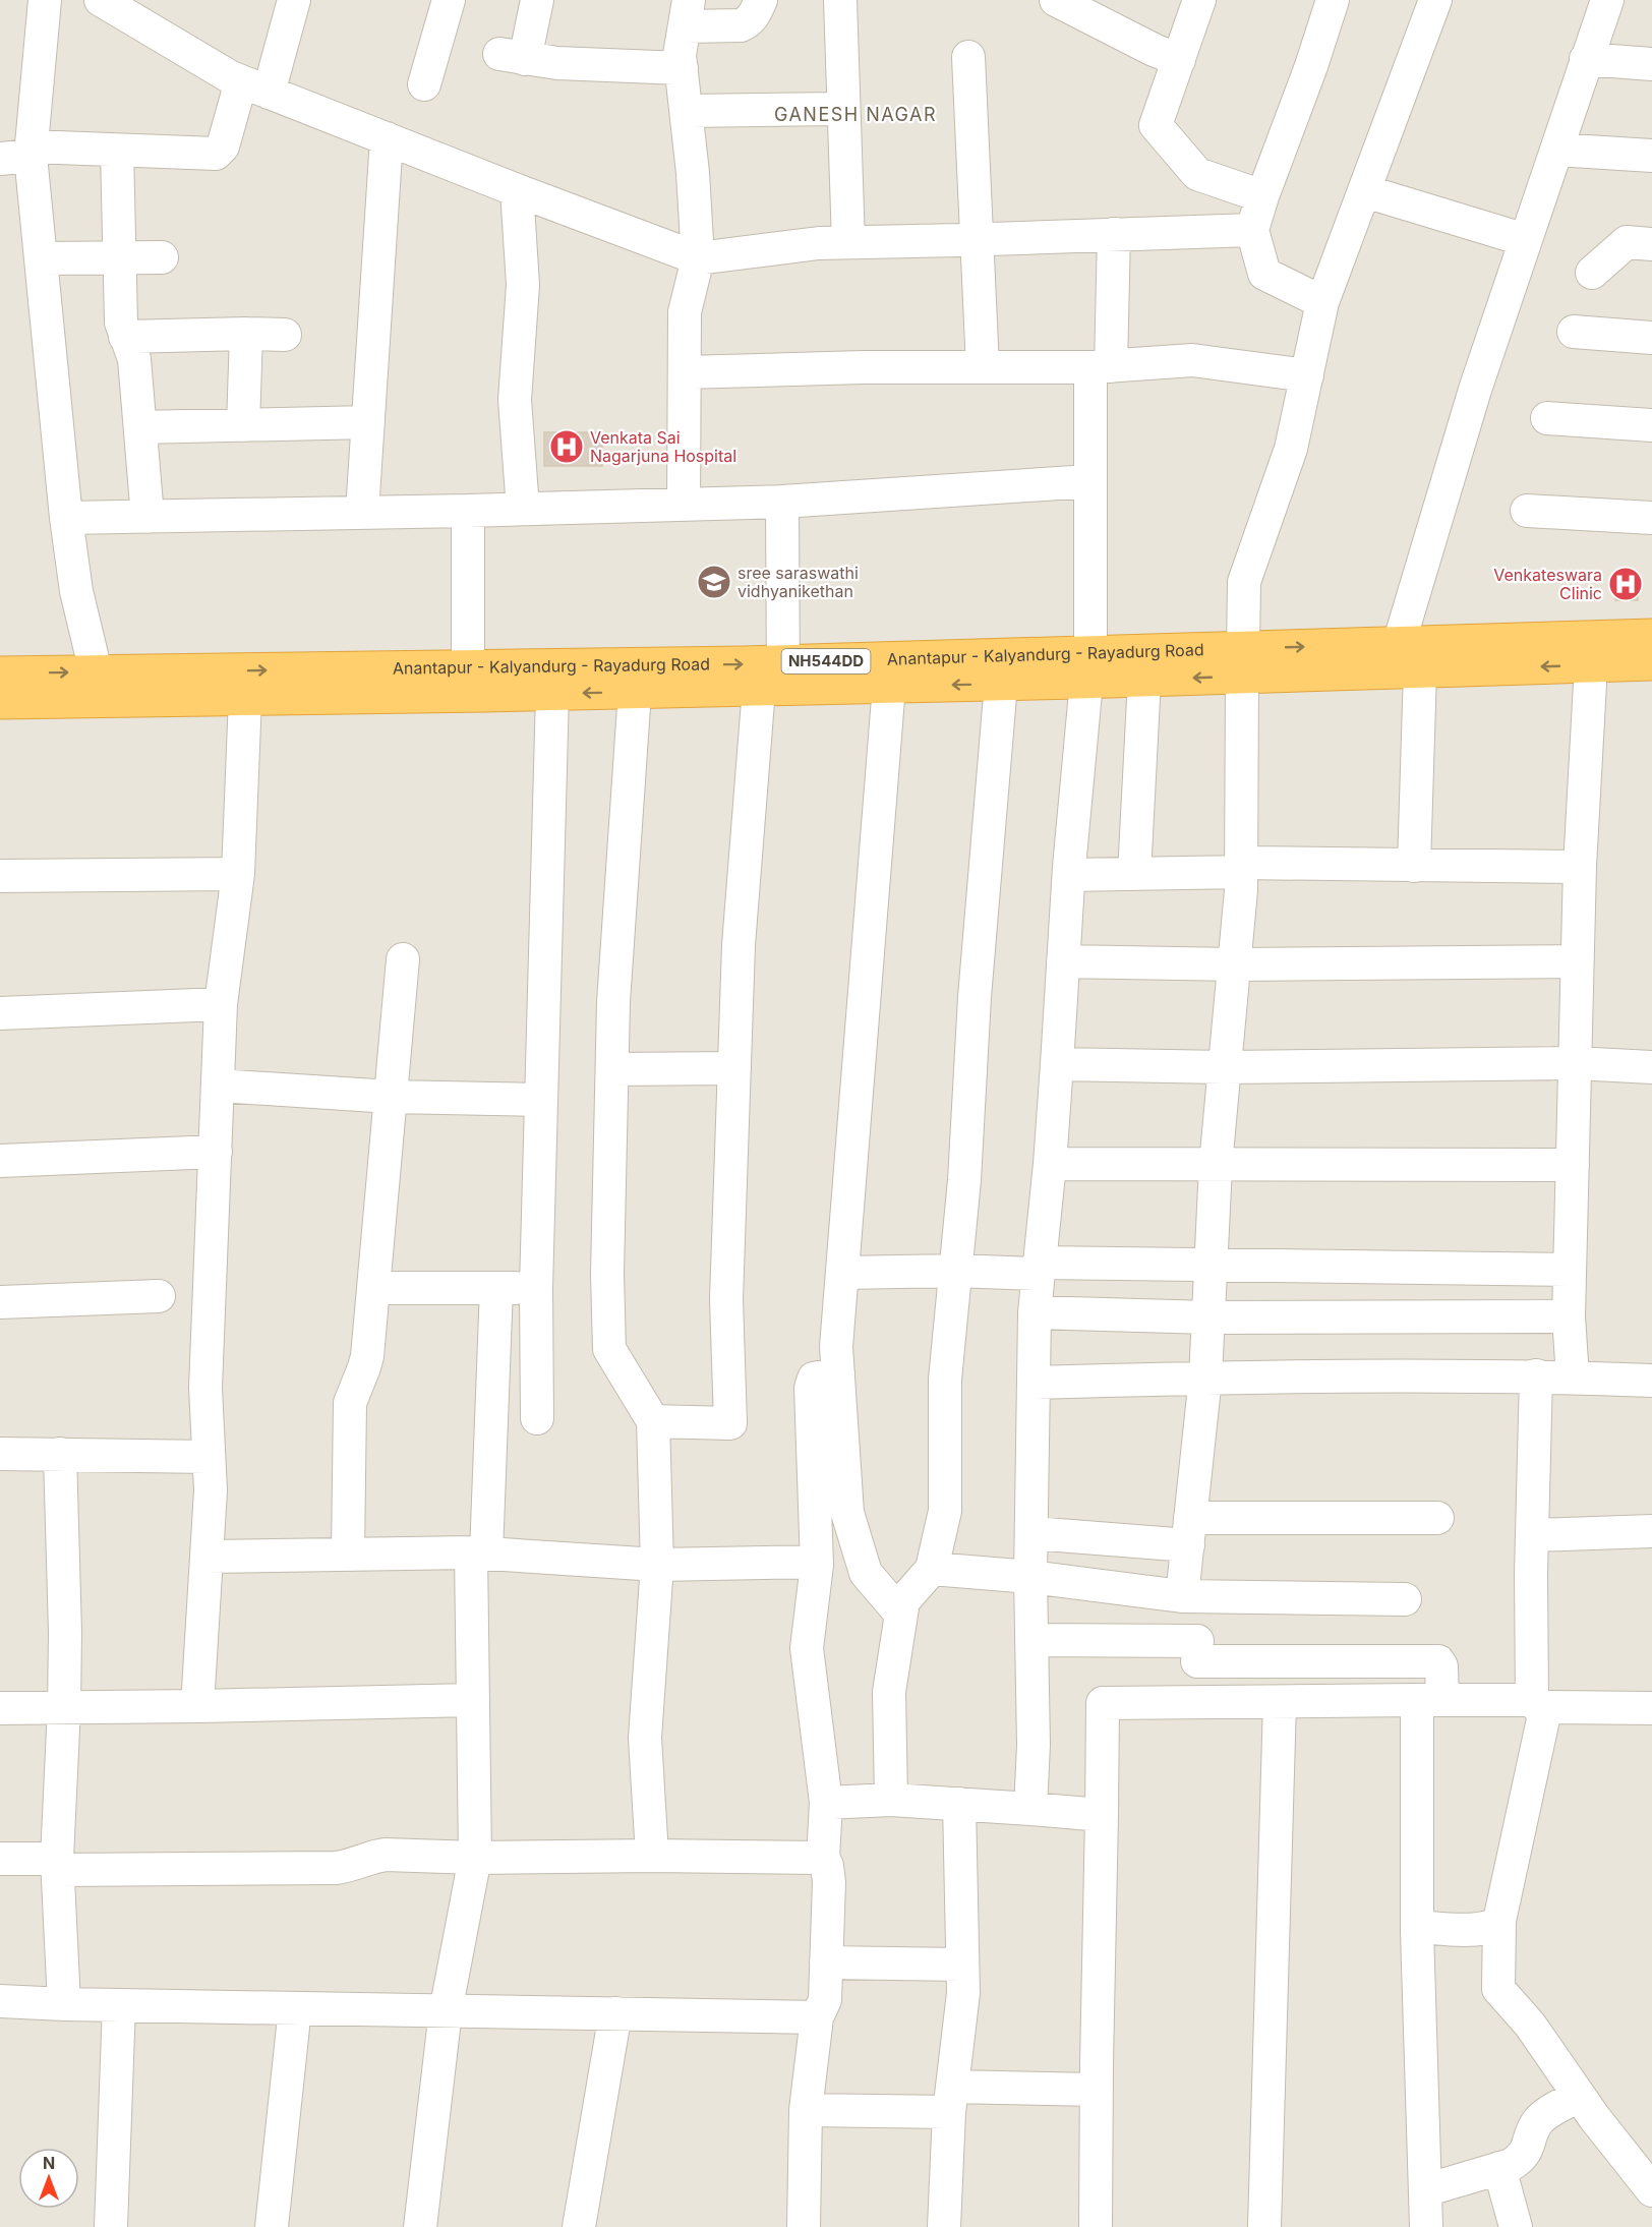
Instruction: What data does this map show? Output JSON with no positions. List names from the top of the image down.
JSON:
{
  "streets": {
    "highway": ["Anantapur - Kalyandurg - Rayadurg Road", "NH544DD"]
  },
  "districts": ["GANESH NAGAR"],
  "places": {
    "hospital": ["Venkata Sai Nagarjuna Hospital", "Venkateswara Clinic"],
    "school or university": ["sree saraswathi vidhyanikethan"]
  },
  "north": "top"
}
